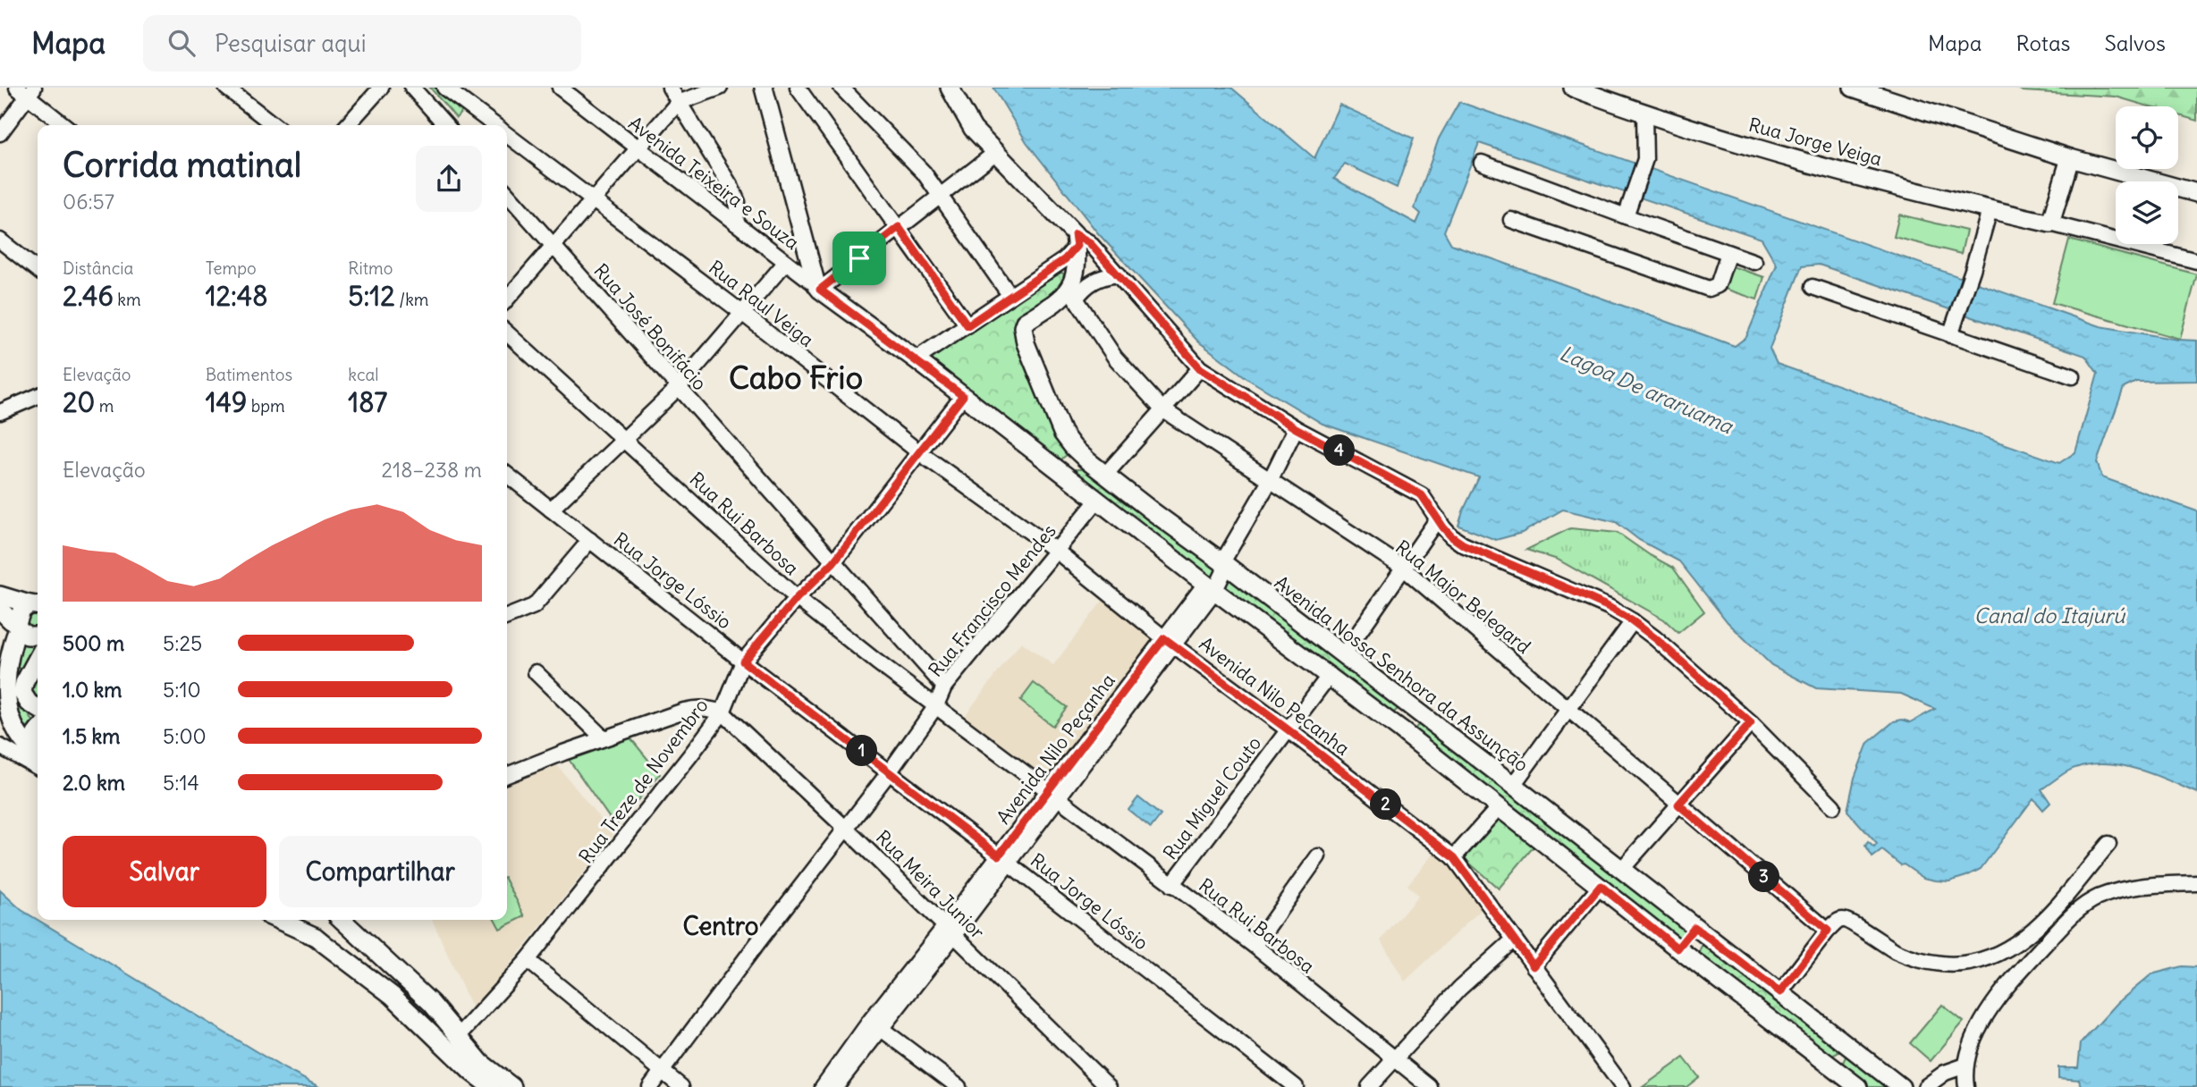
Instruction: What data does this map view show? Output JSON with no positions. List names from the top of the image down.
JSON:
{
  "streets": {
    "main road": ["Rua Jorge Veiga", "Avenida Nossa Senhora da Assunção"],
    "street": [
      "Avenida Teixeira e Souza",
      "Rua Raul Veiga",
      "Rua José Bonifácio",
      "Rua Rui Barbosa",
      "Rua Jorge Lóssio",
      "Rua Major Belegard",
      "Rua Francisco Mendes",
      "Avenida Nilo Pecanha",
      "Avenida Nilo Peçanha",
      "Rua Treze de Novembro",
      "Rua Miguel Couto",
      "Rua Meira Junior"
    ]
  },
  "crossings": [
    ["Rua Raul Veiga", "Rua Francisco Mendes"],
    ["Rua Raul Veiga", "Avenida Nilo Pecanha"],
    ["Rua Raul Veiga", "Rua Treze de Novembro"],
    ["Rua José Bonifácio", "Rua Francisco Mendes"],
    ["Rua José Bonifácio", "Rua Treze de Novembro"],
    ["Rua Rui Barbosa", "Rua Francisco Mendes"],
    ["Rua Rui Barbosa", "Avenida Nilo Peçanha"],
    ["Rua Rui Barbosa", "Rua Treze de Novembro"],
    ["Rua Rui Barbosa", "Rua Miguel Couto"],
    ["Rua Jorge Lóssio", "Rua Francisco Mendes"],
    ["Rua Jorge Lóssio", "Avenida Nilo Peçanha"],
    ["Rua Jorge Lóssio", "Rua Treze de Novembro"],
    ["Rua Francisco Mendes", "Avenida Nilo Pecanha"],
    ["Rua Francisco Mendes", "Rua Meira Junior"],
    ["Avenida Nilo Pecanha", "Avenida Nilo Peçanha"],
    ["Avenida Nilo Pecanha", "Rua Miguel Couto"],
    ["Avenida Nilo Peçanha", "Rua Meira Junior"],
    ["Rua Treze de Novembro", "Rua Meira Junior"]
  ],
  "districts": ["Cabo Frio", "Centro"],
  "water": ["Lagoa De araruama", "Canal do Itajurú"],
  "page": {
    "header": "Mapa",
    "search": "Pesquisar aqui",
    "nav": ["Mapa", "Rotas", "Salvos"],
    "heading": ["Corrida matinal", "06:57"],
    "stats": [
      ["Distância", "2.46 km"],
      ["Tempo", "12:48"],
      ["Ritmo", "5:12 /km"],
      ["Elevação", "20 m"],
      ["Batimentos", "149 bpm"],
      ["kcal", "187"]
    ],
    "pins": [
      "4",
      "1",
      "2",
      "3"
    ],
    "chart": ["Elevação", "218–238 m"],
    "list": [
      {
        "name": "500 m",
        "note": "5:25"
      },
      {
        "name": "1.0 km",
        "note": "5:10"
      },
      {
        "name": "1.5 km",
        "note": "5:00"
      },
      {
        "name": "2.0 km",
        "note": "5:14"
      }
    ],
    "buttons": ["Salvar", "Compartilhar"]
  }
}
